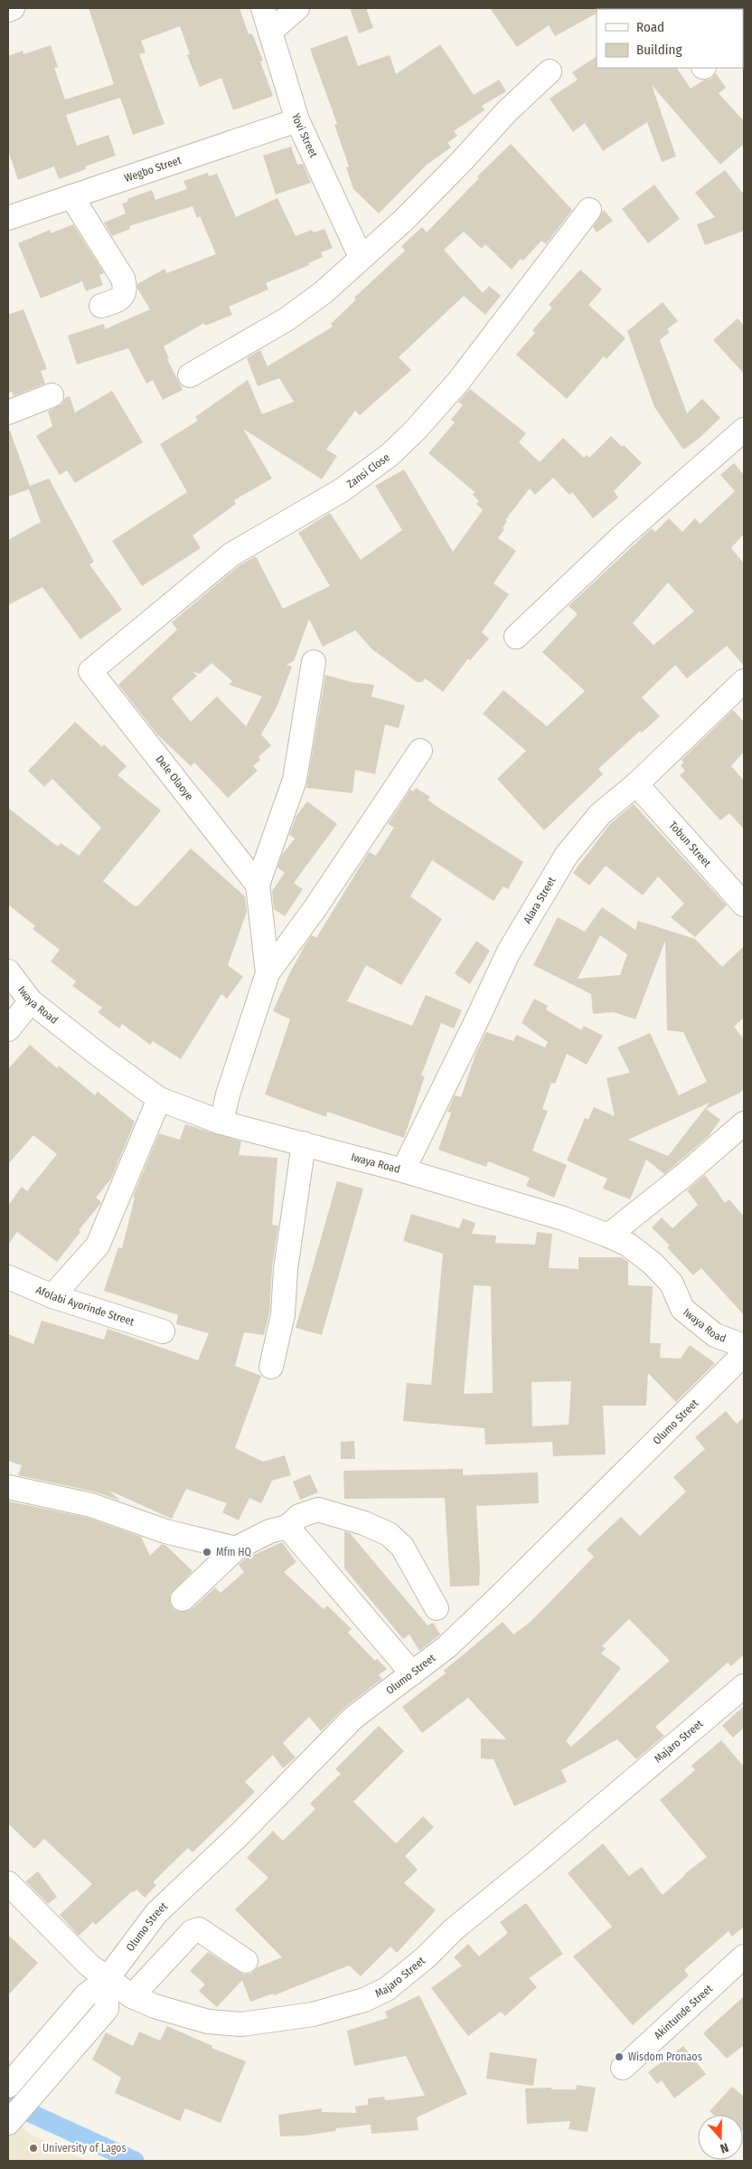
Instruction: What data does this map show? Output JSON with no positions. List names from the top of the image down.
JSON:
{
  "streets": {
    "street": [
      "Yovi Street",
      "Wegbo Street",
      "Zansi Close",
      "Dele Olaoye",
      "Tobun Street",
      "Alara Street",
      "Iwaya Road",
      "Afolabi Ayorinde Street",
      "Olumo Street",
      "Majaro Street",
      "Akintunde Street"
    ]
  },
  "crossings": [
    ["Yovi Street", "Wegbo Street"],
    ["Zansi Close", "Dele Olaoye"],
    ["Tobun Street", "Alara Street"],
    ["Alara Street", "Iwaya Road"],
    ["Olumo Street", "Majaro Street"]
  ],
  "places": ["Mfm HQ", "Wisdom Pronaos", "University of Lagos"],
  "legend": ["Road", "Building"],
  "north": "bottom"
}
